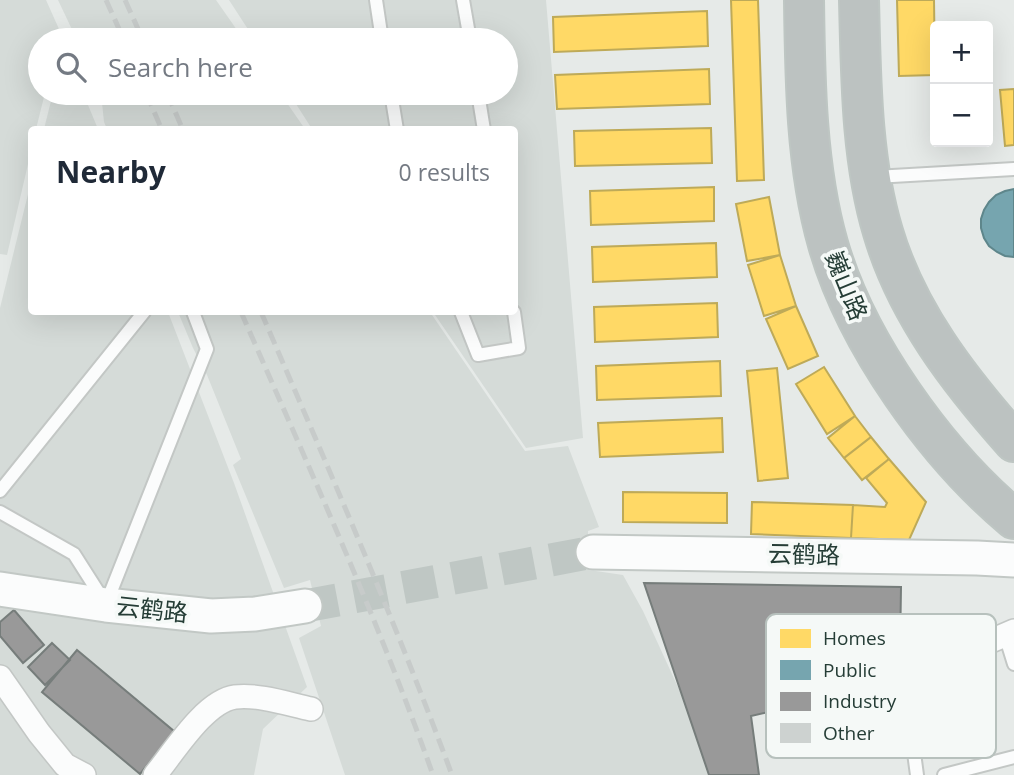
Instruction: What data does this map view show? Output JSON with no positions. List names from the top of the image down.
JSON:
{
  "streets": {
    "highway": ["巍山路"],
    "street": ["云鹤路"]
  },
  "legend": [
    "Homes",
    "Public",
    "Industry",
    "Other"
  ],
  "page": {
    "map_buttons": ["+", "−"],
    "search": "Search here",
    "heading": ["Nearby", "0 results"]
  }
}
